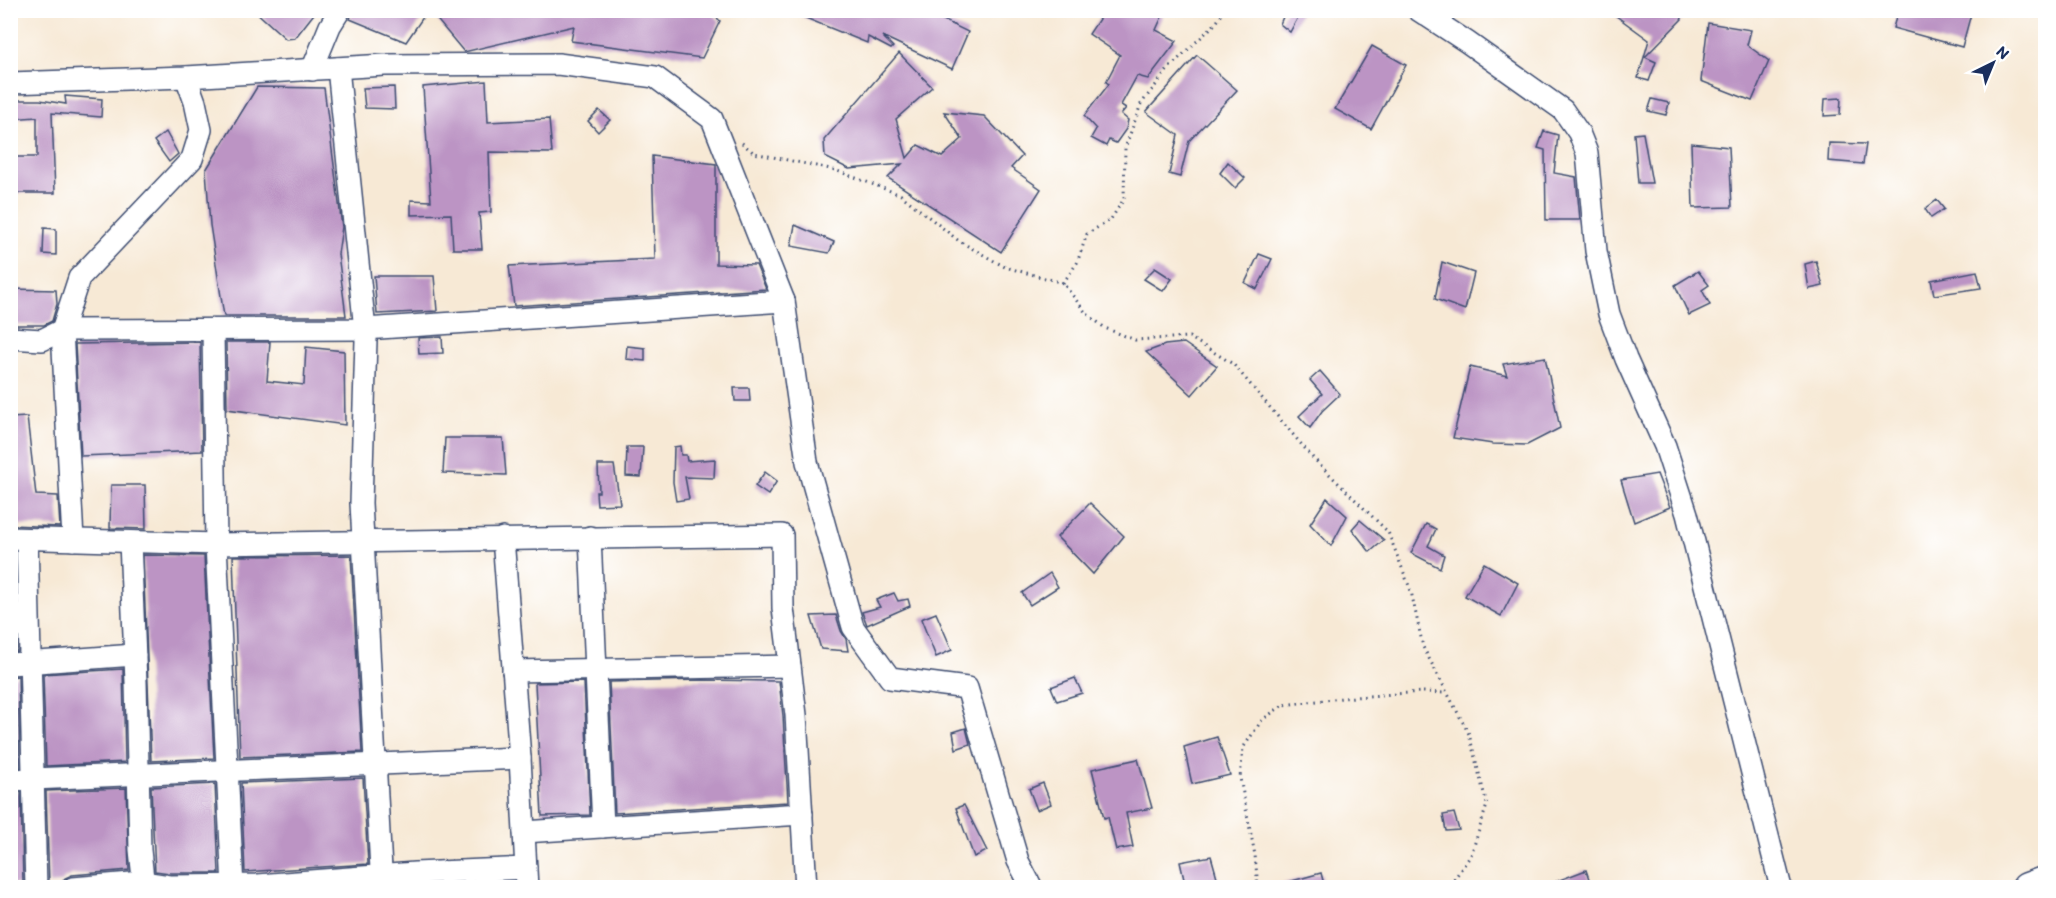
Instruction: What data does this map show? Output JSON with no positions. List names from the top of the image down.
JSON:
{
  "north": "top right"
}
